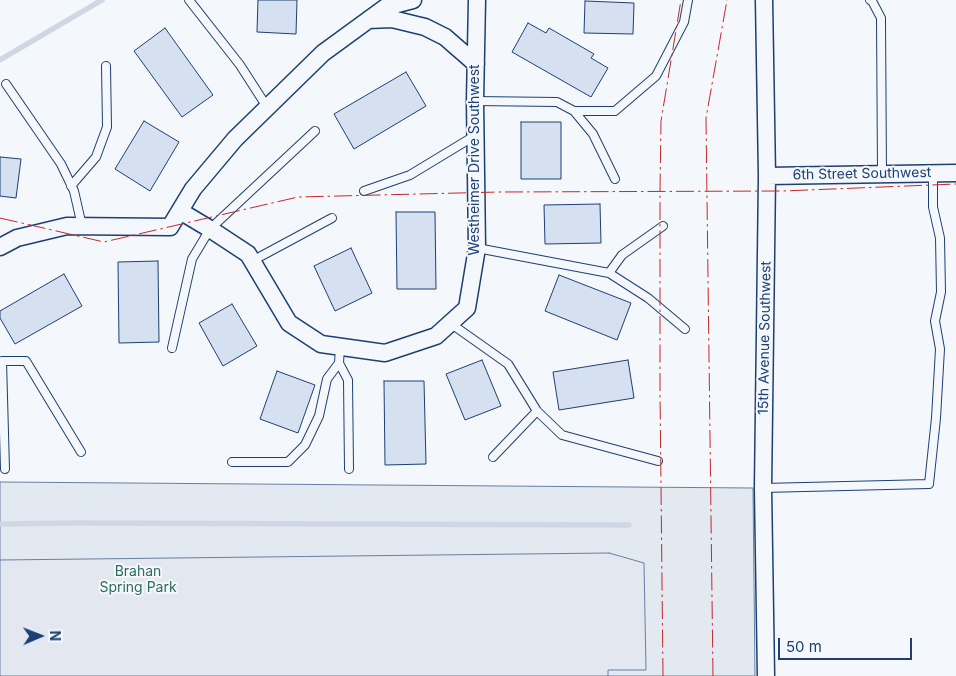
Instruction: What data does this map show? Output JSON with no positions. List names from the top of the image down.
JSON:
{
  "streets": {
    "street": ["Westheimer Drive Southwest", "6th Street Southwest", "15th Avenue Southwest"]
  },
  "crossings": [
    ["6th Street Southwest", "15th Avenue Southwest"]
  ],
  "parks": ["Brahan Spring Park"],
  "scale_bar": "50 m",
  "north": "right"
}
